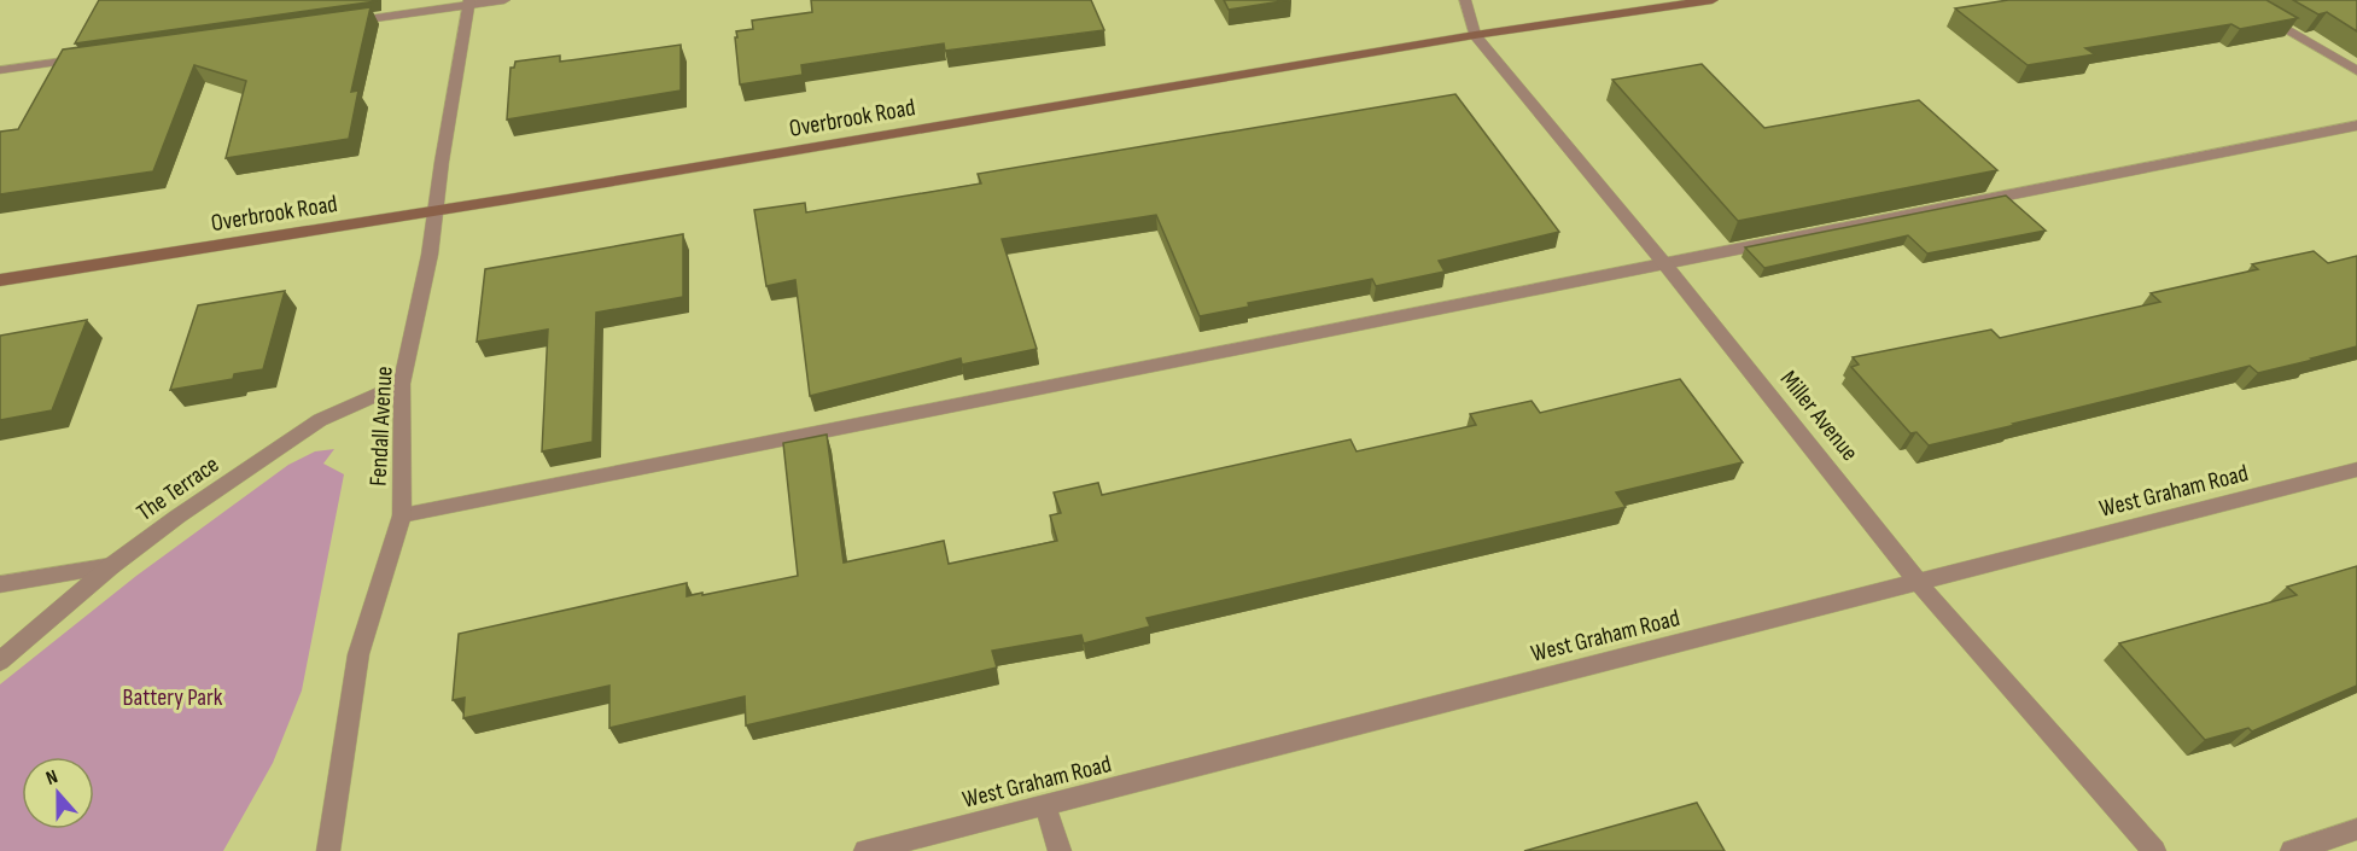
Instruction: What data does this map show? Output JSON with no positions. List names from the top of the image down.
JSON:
{
  "streets": {
    "street": [
      "Overbrook Road",
      "Miller Avenue",
      "Fendall Avenue",
      "The Terrace",
      "West Graham Road"
    ]
  },
  "crossings": [
    ["Overbrook Road", "Miller Avenue"],
    ["Overbrook Road", "Fendall Avenue"],
    ["Miller Avenue", "West Graham Road"],
    ["Fendall Avenue", "The Terrace"]
  ],
  "parks": ["Battery Park"],
  "north": "top"
}
